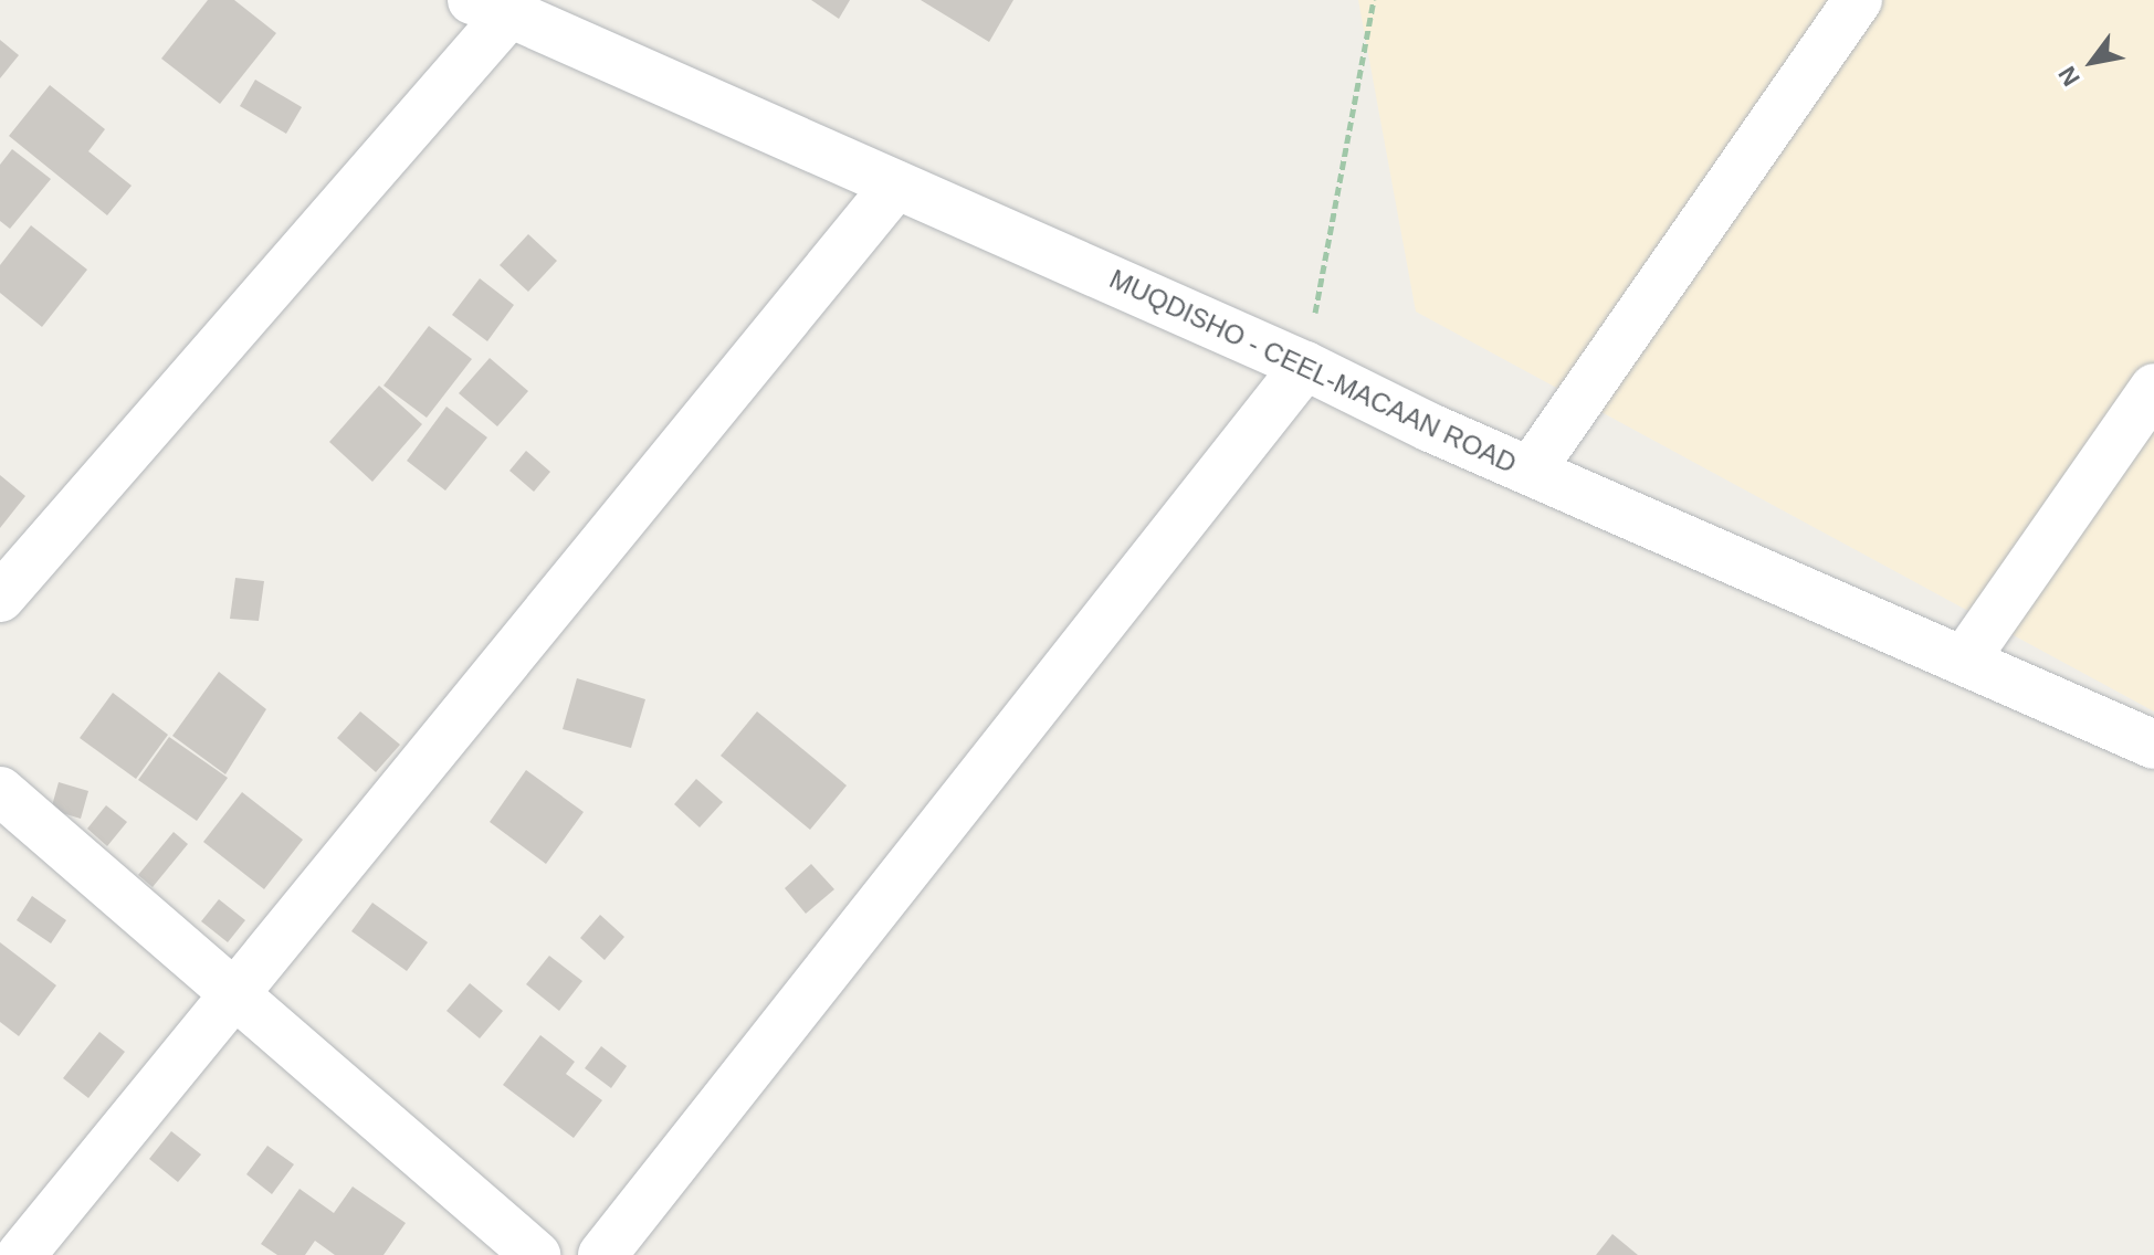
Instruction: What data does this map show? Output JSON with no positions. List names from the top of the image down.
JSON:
{
  "streets": {
    "street": ["MUQDISHO - CEEL-MACAAN ROAD"]
  },
  "north": "bottom left"
}
